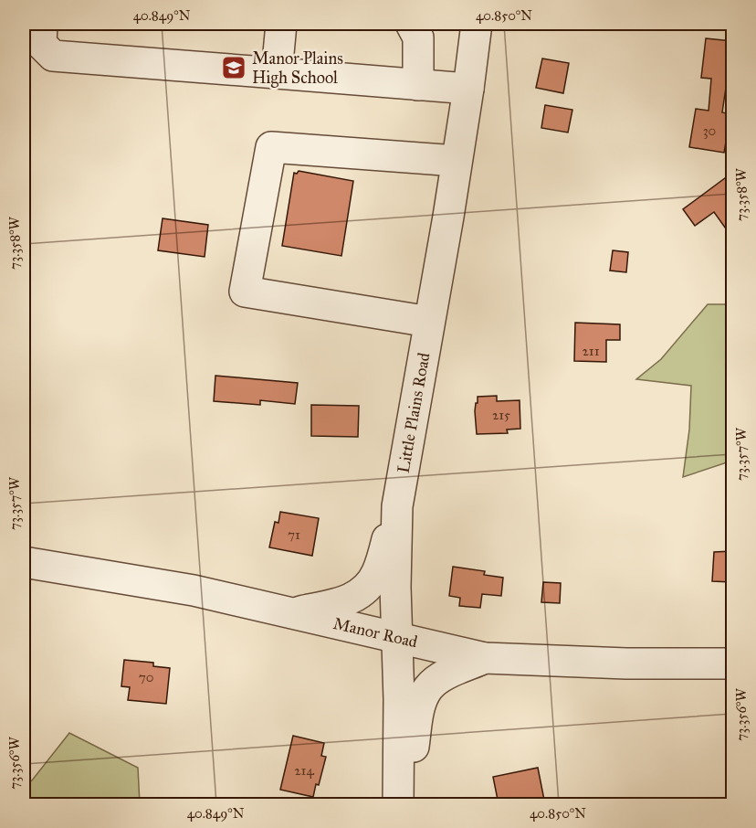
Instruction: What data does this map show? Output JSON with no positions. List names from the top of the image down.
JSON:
{
  "streets": {
    "street": ["Little Plains Road", "Manor Road"]
  },
  "crossings": [
    ["Little Plains Road", "Manor Road"]
  ],
  "places": {
    "school or university": ["Manor Plains High School"]
  },
  "house_numbers": [
    "30",
    "211",
    "215",
    "71",
    "70",
    "214"
  ],
  "coordinates": [
    "40.849°N",
    "40.850°N",
    "73.358°W",
    "73.357°W",
    "73.356°W"
  ]
}
